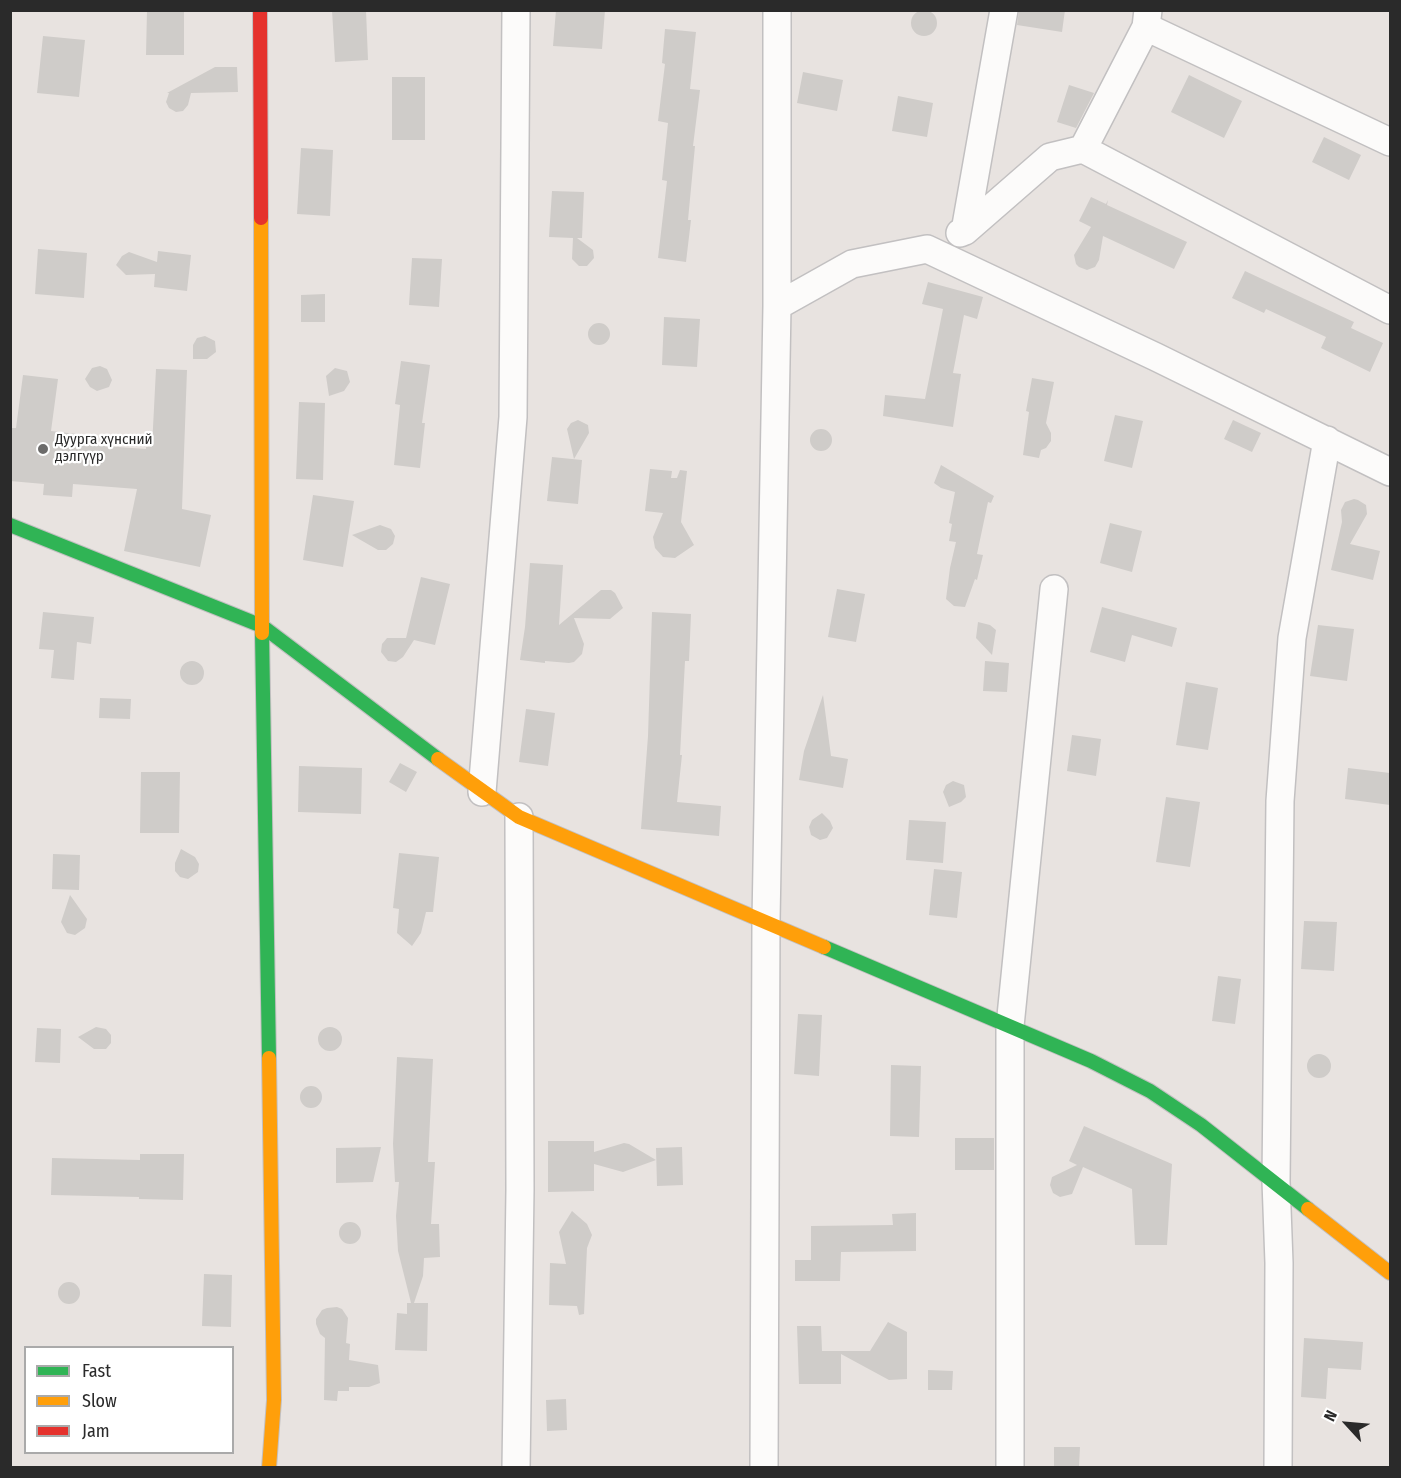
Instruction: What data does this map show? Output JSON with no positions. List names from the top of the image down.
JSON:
{
  "places": ["Дуурга хүнсний дэлгүүр"],
  "legend": ["Fast", "Slow", "Jam"],
  "north": "top left"
}
